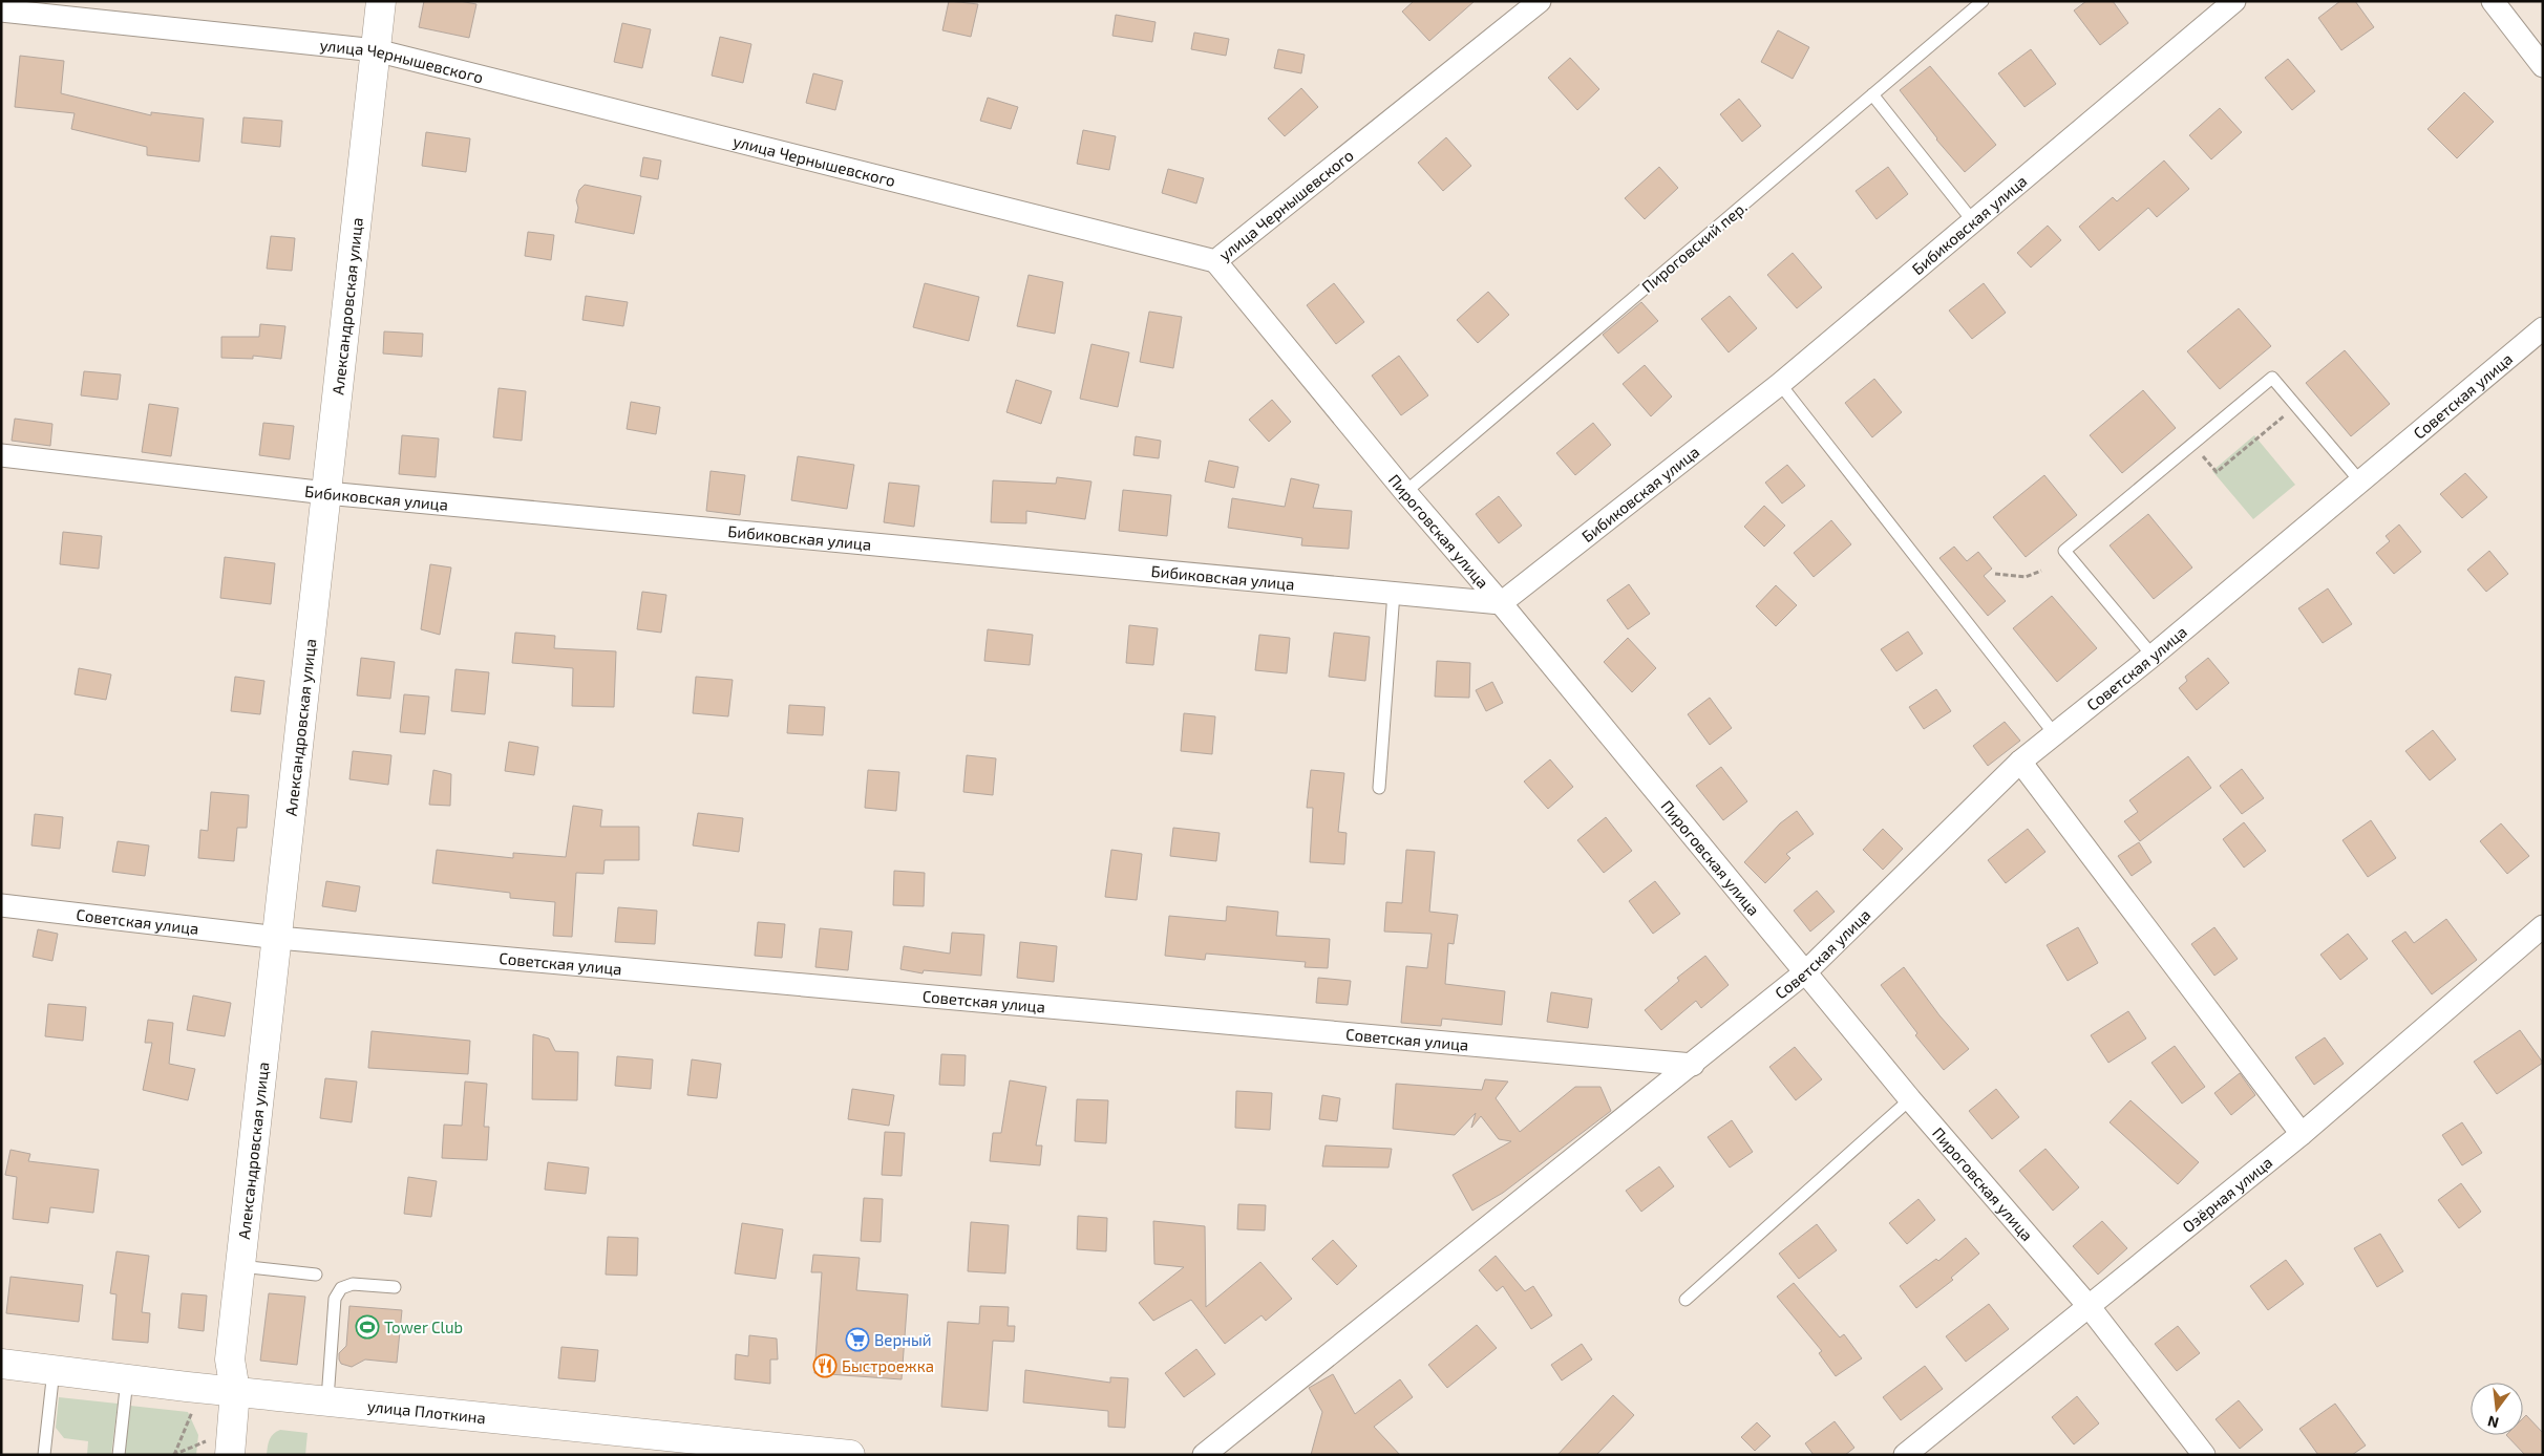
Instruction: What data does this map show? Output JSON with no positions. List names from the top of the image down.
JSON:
{
  "streets": {
    "street": [
      "улица Чернышевского",
      "Бибиковская улица",
      "Александровская улица",
      "Советская улица",
      "Пироговская улица",
      "Озёрная улица",
      "улица Плоткина"
    ],
    "lane": ["Пироговский пер."]
  },
  "crossings": [
    ["улица Чернышевского", "Александровская улица"],
    ["улица Чернышевского", "Пироговская улица"],
    ["Бибиковская улица", "Александровская улица"],
    ["Бибиковская улица", "Пироговская улица"],
    ["Пироговский пер.", "Пироговская улица"],
    ["Александровская улица", "Советская улица"],
    ["Александровская улица", "улица Плоткина"],
    ["Советская улица", "Пироговская улица"],
    ["Пироговская улица", "Озёрная улица"]
  ],
  "places": {
    "sports": ["Tower Club"],
    "supermarket": ["Верный"],
    "restaurant": ["Быстроежка"]
  },
  "north": "bottom"
}
